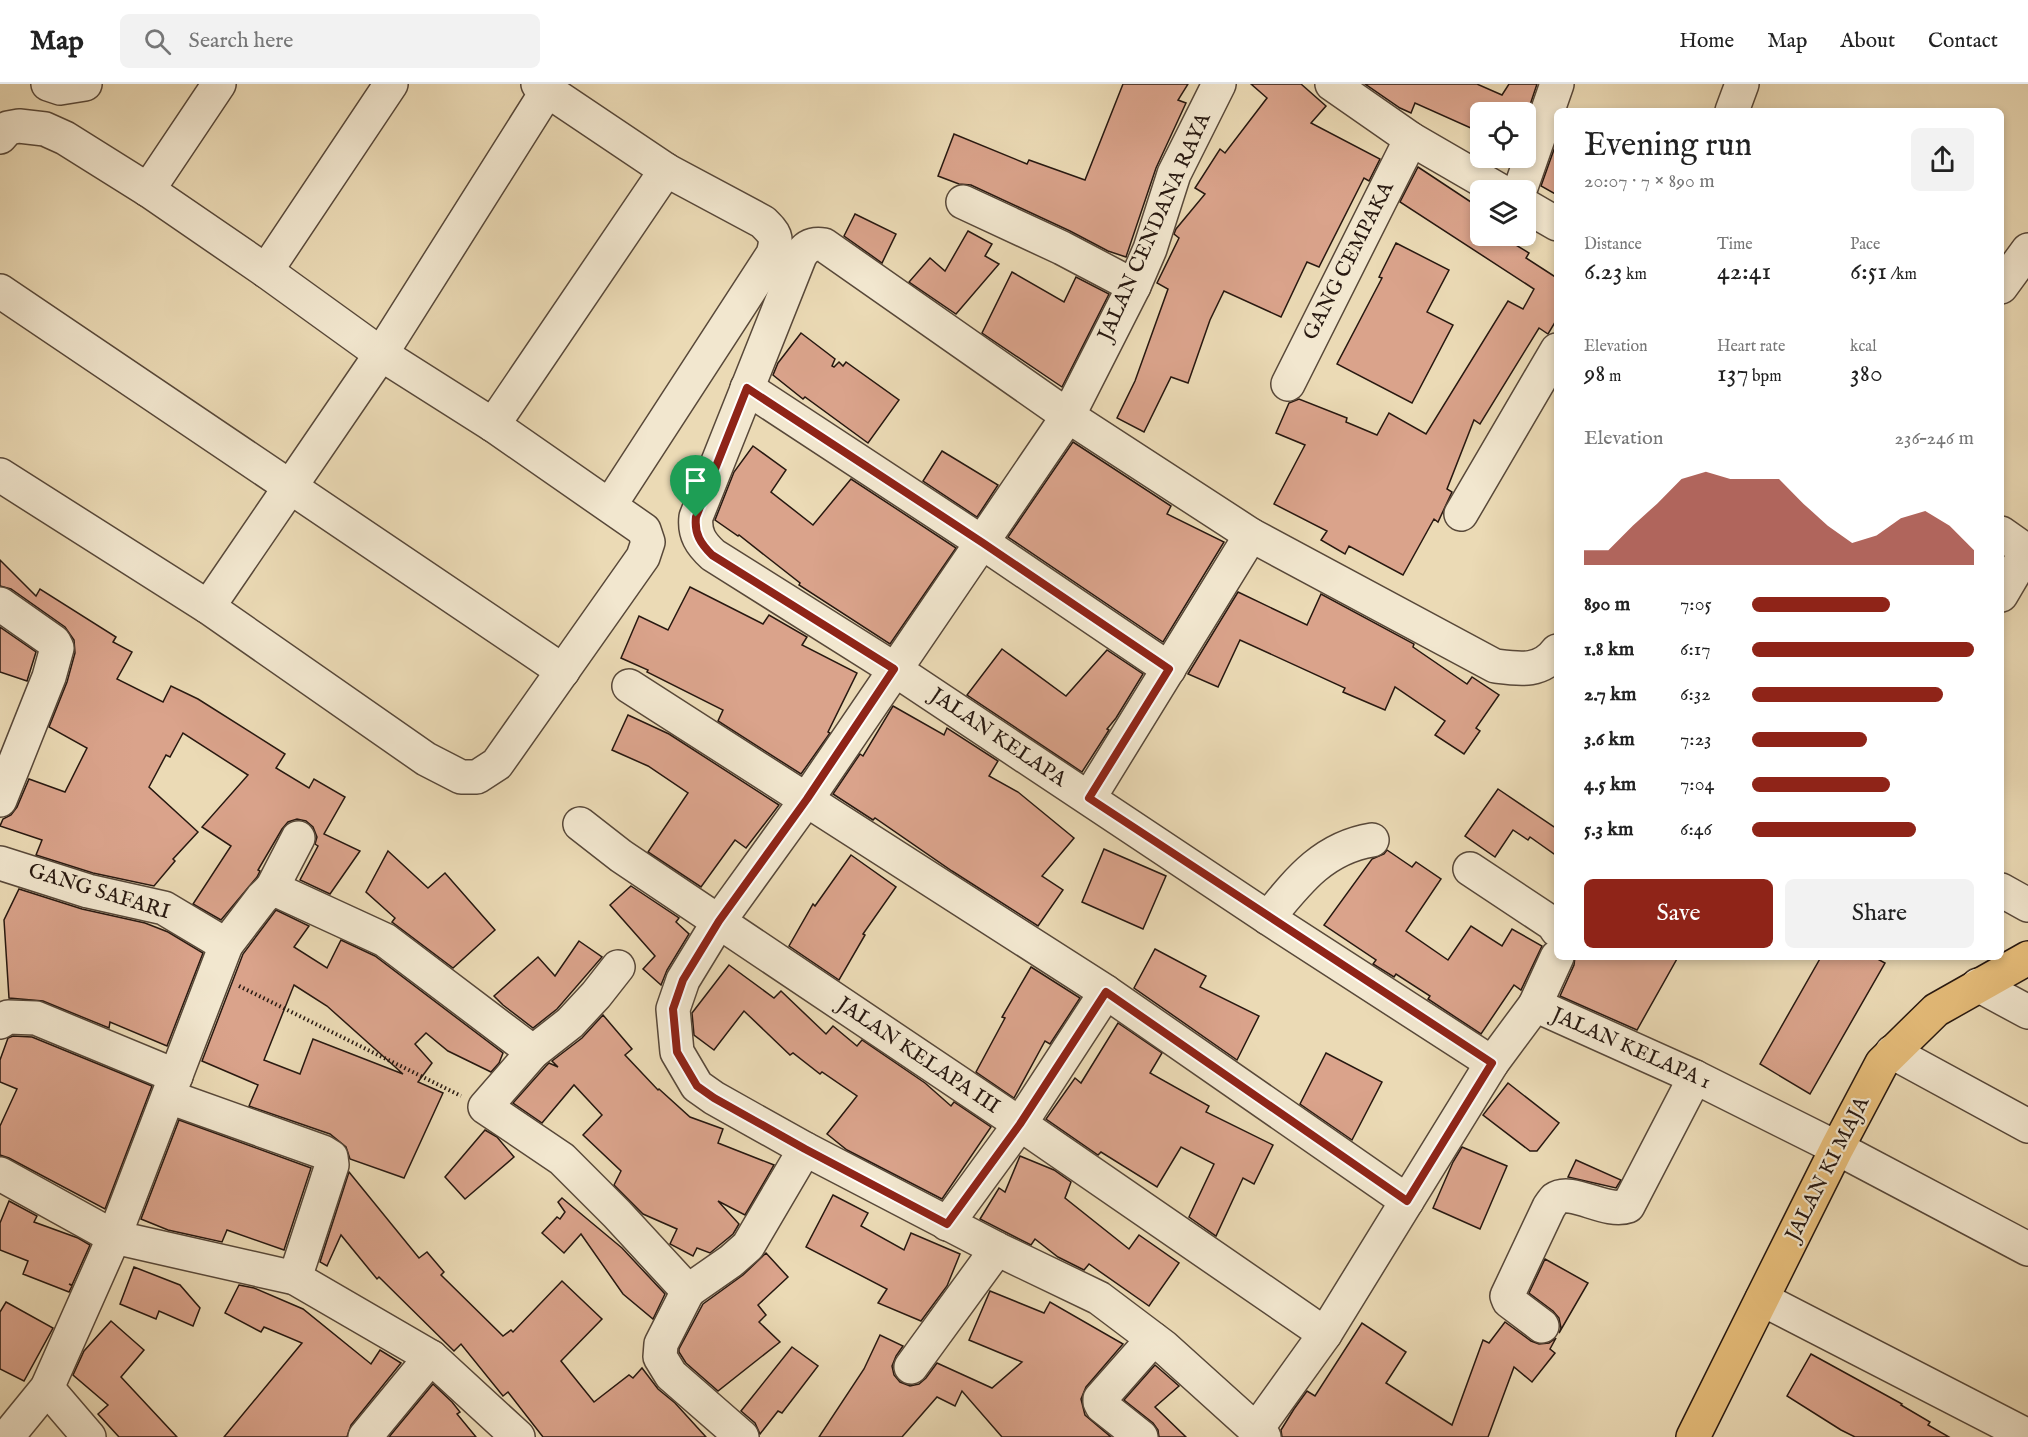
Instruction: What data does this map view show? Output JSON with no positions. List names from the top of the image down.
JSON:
{
  "streets": {
    "main road": ["JALAN KI MAJA"],
    "street": [
      "JALAN CENDANA RAYA",
      "GANG CEMPAKA",
      "JALAN KELAPA",
      "GANG SAFARI",
      "JALAN KELAPA 1",
      "JALAN KELAPA III"
    ]
  },
  "crossings": [
    ["JALAN CENDANA RAYA", "JALAN KELAPA"],
    ["JALAN CENDANA RAYA", "JALAN KELAPA III"],
    ["JALAN KELAPA", "JALAN KELAPA 1"],
    ["JALAN KELAPA 1", "JALAN KELAPA III"],
    ["JALAN KELAPA 1", "JALAN KI MAJA"]
  ],
  "page": {
    "header": "Map",
    "search": "Search here",
    "nav": [
      "Home",
      "Map",
      "About",
      "Contact"
    ],
    "heading": ["Evening run", "20:07 · 7 × 890 m"],
    "stats": [
      ["Distance", "6.23 km"],
      ["Time", "42:41"],
      ["Pace", "6:51 /km"],
      ["Elevation", "98 m"],
      ["Heart rate", "137 bpm"],
      ["kcal", "380"]
    ],
    "chart": ["Elevation", "236–246 m"],
    "list": [
      {
        "name": "890 m",
        "note": "7:05"
      },
      {
        "name": "1.8 km",
        "note": "6:17"
      },
      {
        "name": "2.7 km",
        "note": "6:32"
      },
      {
        "name": "3.6 km",
        "note": "7:23"
      },
      {
        "name": "4.5 km",
        "note": "7:04"
      },
      {
        "name": "5.3 km",
        "note": "6:46"
      }
    ],
    "buttons": ["Save", "Share"]
  }
}
